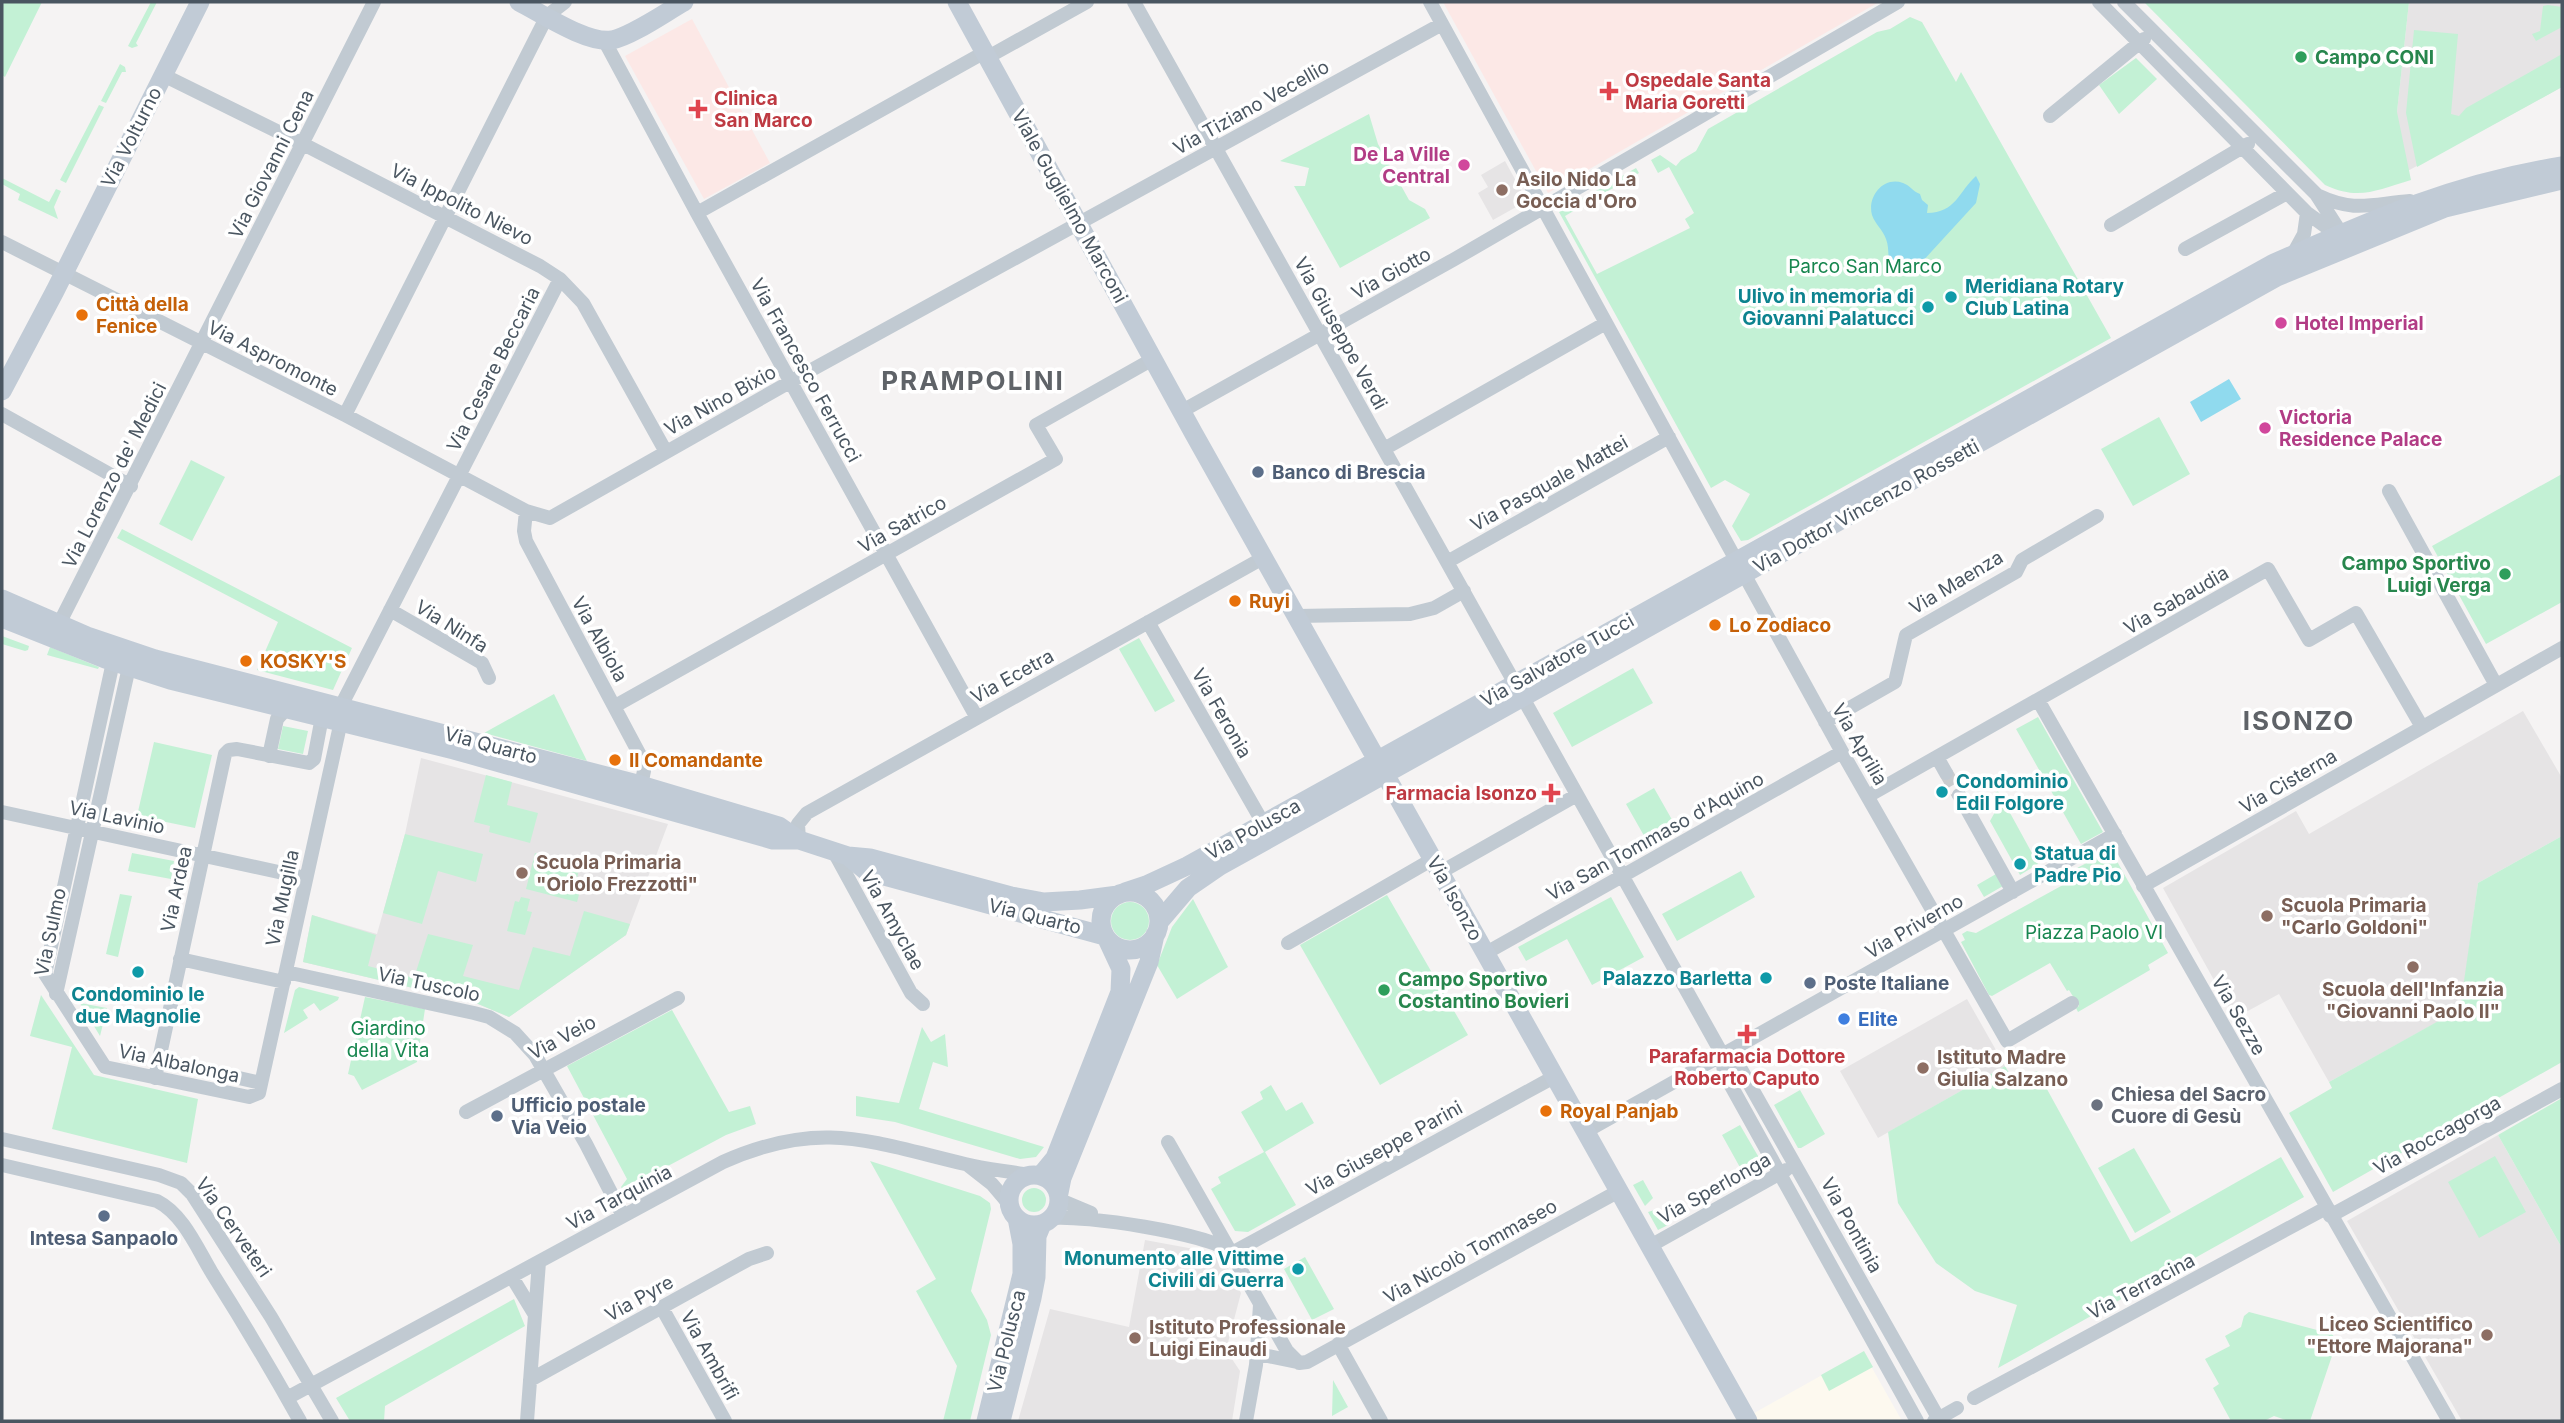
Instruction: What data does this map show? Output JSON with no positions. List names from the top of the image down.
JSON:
{
  "streets": {
    "street": [
      "Via Tiziano Vecellio",
      "Via Volturno",
      "Via Giovanni Cena",
      "Via Ippolito Nievo",
      "Viale Guglielmo Marconi",
      "Via Giotto",
      "Via Giuseppe Verdi",
      "Via Aspromonte",
      "Via Cesare Beccaria",
      "Via Francesco Ferrucci",
      "Via Nino Bixio",
      "Via Lorenzo de' Medici",
      "Via Pasquale Mattei",
      "Via Dottor Vincenzo Rossetti",
      "Via Satrico",
      "Via Maenza",
      "Via Sabaudia",
      "Via Ninfa",
      "Via Albiola",
      "Via Salvatore Tucci",
      "Via Ecetra",
      "Via Feronia",
      "Via Aprilia",
      "Via Quarto",
      "Via Cisterna",
      "Via Lavinio",
      "Via Polusca",
      "Via San Tommaso d'Aquino",
      "Via Ardea",
      "Via Mugilla",
      "Via Isonzo",
      "Via Amyclae",
      "Via Priverno",
      "Via Sulmo",
      "Via Tuscolo",
      "Via Sezze",
      "Via Veio",
      "Via Albalonga",
      "Via Roccagorga",
      "Via Giuseppe Parini",
      "Via Sperlonga",
      "Via Tarquinia",
      "Via Pontinia",
      "Via Cerveteri",
      "Via Nicolò Tommaseo",
      "Via Terracina",
      "Via Pyre",
      "Via Ambrifi"
    ]
  },
  "crossings": [
    ["Via Tiziano Vecellio", "Viale Guglielmo Marconi"],
    ["Via Tiziano Vecellio", "Via Giuseppe Verdi"],
    ["Via Tiziano Vecellio", "Via Nino Bixio"],
    ["Via Tiziano Vecellio", "Via Aprilia"],
    ["Via Volturno", "Via Ippolito Nievo"],
    ["Via Volturno", "Via Aspromonte"],
    ["Via Giovanni Cena", "Via Ippolito Nievo"],
    ["Via Giovanni Cena", "Via Aspromonte"],
    ["Via Giovanni Cena", "Via Lorenzo de' Medici"],
    ["Via Ippolito Nievo", "Via Cesare Beccaria"],
    ["Via Ippolito Nievo", "Via Nino Bixio"],
    ["Viale Guglielmo Marconi", "Via Giotto"],
    ["Viale Guglielmo Marconi", "Via Nino Bixio"],
    ["Viale Guglielmo Marconi", "Via Satrico"],
    ["Viale Guglielmo Marconi", "Via Isonzo"],
    ["Via Giotto", "Via Giuseppe Verdi"],
    ["Via Giotto", "Via Aprilia"],
    ["Via Giotto", "Via Isonzo"],
    ["Via Giuseppe Verdi", "Via Pasquale Mattei"],
    ["Via Giuseppe Verdi", "Via Salvatore Tucci"],
    ["Via Giuseppe Verdi", "Via Pontinia"],
    ["Via Aspromonte", "Via Cesare Beccaria"],
    ["Via Aspromonte", "Via Nino Bixio"],
    ["Via Aspromonte", "Via Lorenzo de' Medici"],
    ["Via Aspromonte", "Via Albiola"],
    ["Via Aspromonte", "Via Mugilla"],
    ["Via Cesare Beccaria", "Via Mugilla"],
    ["Via Francesco Ferrucci", "Via Nino Bixio"],
    ["Via Francesco Ferrucci", "Via Satrico"],
    ["Via Francesco Ferrucci", "Via Ecetra"],
    ["Via Nino Bixio", "Via Albiola"],
    ["Via Lorenzo de' Medici", "Via Quarto"],
    ["Via Pasquale Mattei", "Via Aprilia"],
    ["Via Dottor Vincenzo Rossetti", "Via Salvatore Tucci"],
    ["Via Dottor Vincenzo Rossetti", "Via Aprilia"],
    ["Via Satrico", "Via Albiola"],
    ["Via Maenza", "Via Aprilia"],
    ["Via Sabaudia", "Via Aprilia"],
    ["Via Sabaudia", "Via Cisterna"],
    ["Via Sabaudia", "Via Sezze"],
    ["Via Ninfa", "Via Mugilla"],
    ["Via Albiola", "Via Quarto"],
    ["Via Salvatore Tucci", "Via Aprilia"],
    ["Via Salvatore Tucci", "Via Polusca"],
    ["Via Salvatore Tucci", "Via Isonzo"],
    ["Via Salvatore Tucci", "Via Pontinia"],
    ["Via Ecetra", "Via Feronia"],
    ["Via Ecetra", "Via Quarto"],
    ["Via Ecetra", "Via Isonzo"],
    ["Via Feronia", "Via Polusca"],
    ["Via Aprilia", "Via San Tommaso d'Aquino"],
    ["Via Aprilia", "Via Priverno"],
    ["Via Quarto", "Via Polusca"],
    ["Via Quarto", "Via Ardea"],
    ["Via Quarto", "Via Mugilla"],
    ["Via Quarto", "Via Amyclae"],
    ["Via Quarto", "Via Sulmo"],
    ["Via Cisterna", "Via Sezze"],
    ["Via Lavinio", "Via Ardea"],
    ["Via Lavinio", "Via Mugilla"],
    ["Via Lavinio", "Via Sulmo"],
    ["Via Polusca", "Via Isonzo"],
    ["Via Polusca", "Via Tarquinia"],
    ["Via San Tommaso d'Aquino", "Via Isonzo"],
    ["Via San Tommaso d'Aquino", "Via Pontinia"],
    ["Via Ardea", "Via Mugilla"],
    ["Via Ardea", "Via Tuscolo"],
    ["Via Ardea", "Via Albalonga"],
    ["Via Mugilla", "Via Tuscolo"],
    ["Via Mugilla", "Via Albalonga"],
    ["Via Isonzo", "Via Priverno"],
    ["Via Isonzo", "Via Giuseppe Parini"],
    ["Via Isonzo", "Via Sperlonga"],
    ["Via Isonzo", "Via Nicolò Tommaseo"],
    ["Via Priverno", "Via Sezze"],
    ["Via Priverno", "Via Pontinia"],
    ["Via Sulmo", "Via Albalonga"],
    ["Via Tuscolo", "Via Veio"],
    ["Via Tuscolo", "Via Tarquinia"],
    ["Via Sezze", "Via Roccagorga"],
    ["Via Sezze", "Via Terracina"],
    ["Via Roccagorga", "Via Terracina"],
    ["Via Sperlonga", "Via Pontinia"],
    ["Via Tarquinia", "Via Cerveteri"],
    ["Via Pyre", "Via Ambrifi"]
  ],
  "districts": ["PRAMPOLINI", "ISONZO"],
  "parks": ["Parco San Marco", "Piazza Paolo VI", "Giardino della Vita"],
  "places": {
    "other": [
      "Campo CONI",
      "De La Ville Central",
      "Asilo Nido La Goccia d'Oro",
      "Meridiana Rotary Club Latina",
      "Ulivo in memoria di Giovanni Palatucci",
      "Città della Fenice",
      "Hotel Imperial",
      "Victoria Residence Palace",
      "Banco di Brescia",
      "Campo Sportivo Luigi Verga",
      "Ruyi",
      "Lo Zodiaco",
      "KOSKY'S",
      "Il Comandante",
      "Condominio Edil Folgore",
      "Statua di Padre Pio",
      "Scuola Primaria \"Oriolo Frezzotti\"",
      "Scuola Primaria \"Carlo Goldoni\"",
      "Scuola dell'Infanzia \"Giovanni Paolo II\"",
      "Condominio le due Magnolie",
      "Palazzo Barletta",
      "Poste Italiane",
      "Campo Sportivo Costantino Bovieri",
      "Elite",
      "Istituto Madre Giulia Salzano",
      "Chiesa del Sacro Cuore di Gesù",
      "Royal Panjab",
      "Ufficio postale Via Veio",
      "Intesa Sanpaolo",
      "Monumento alle Vittime Civili di Guerra",
      "Liceo Scientifico \"Ettore Majorana\"",
      "Istituto Professionale Luigi Einaudi"
    ],
    "health": [
      "Ospedale Santa Maria Goretti",
      "Clinica San Marco",
      "Farmacia Isonzo",
      "Parafarmacia Dottore Roberto Caputo"
    ]
  }
}
